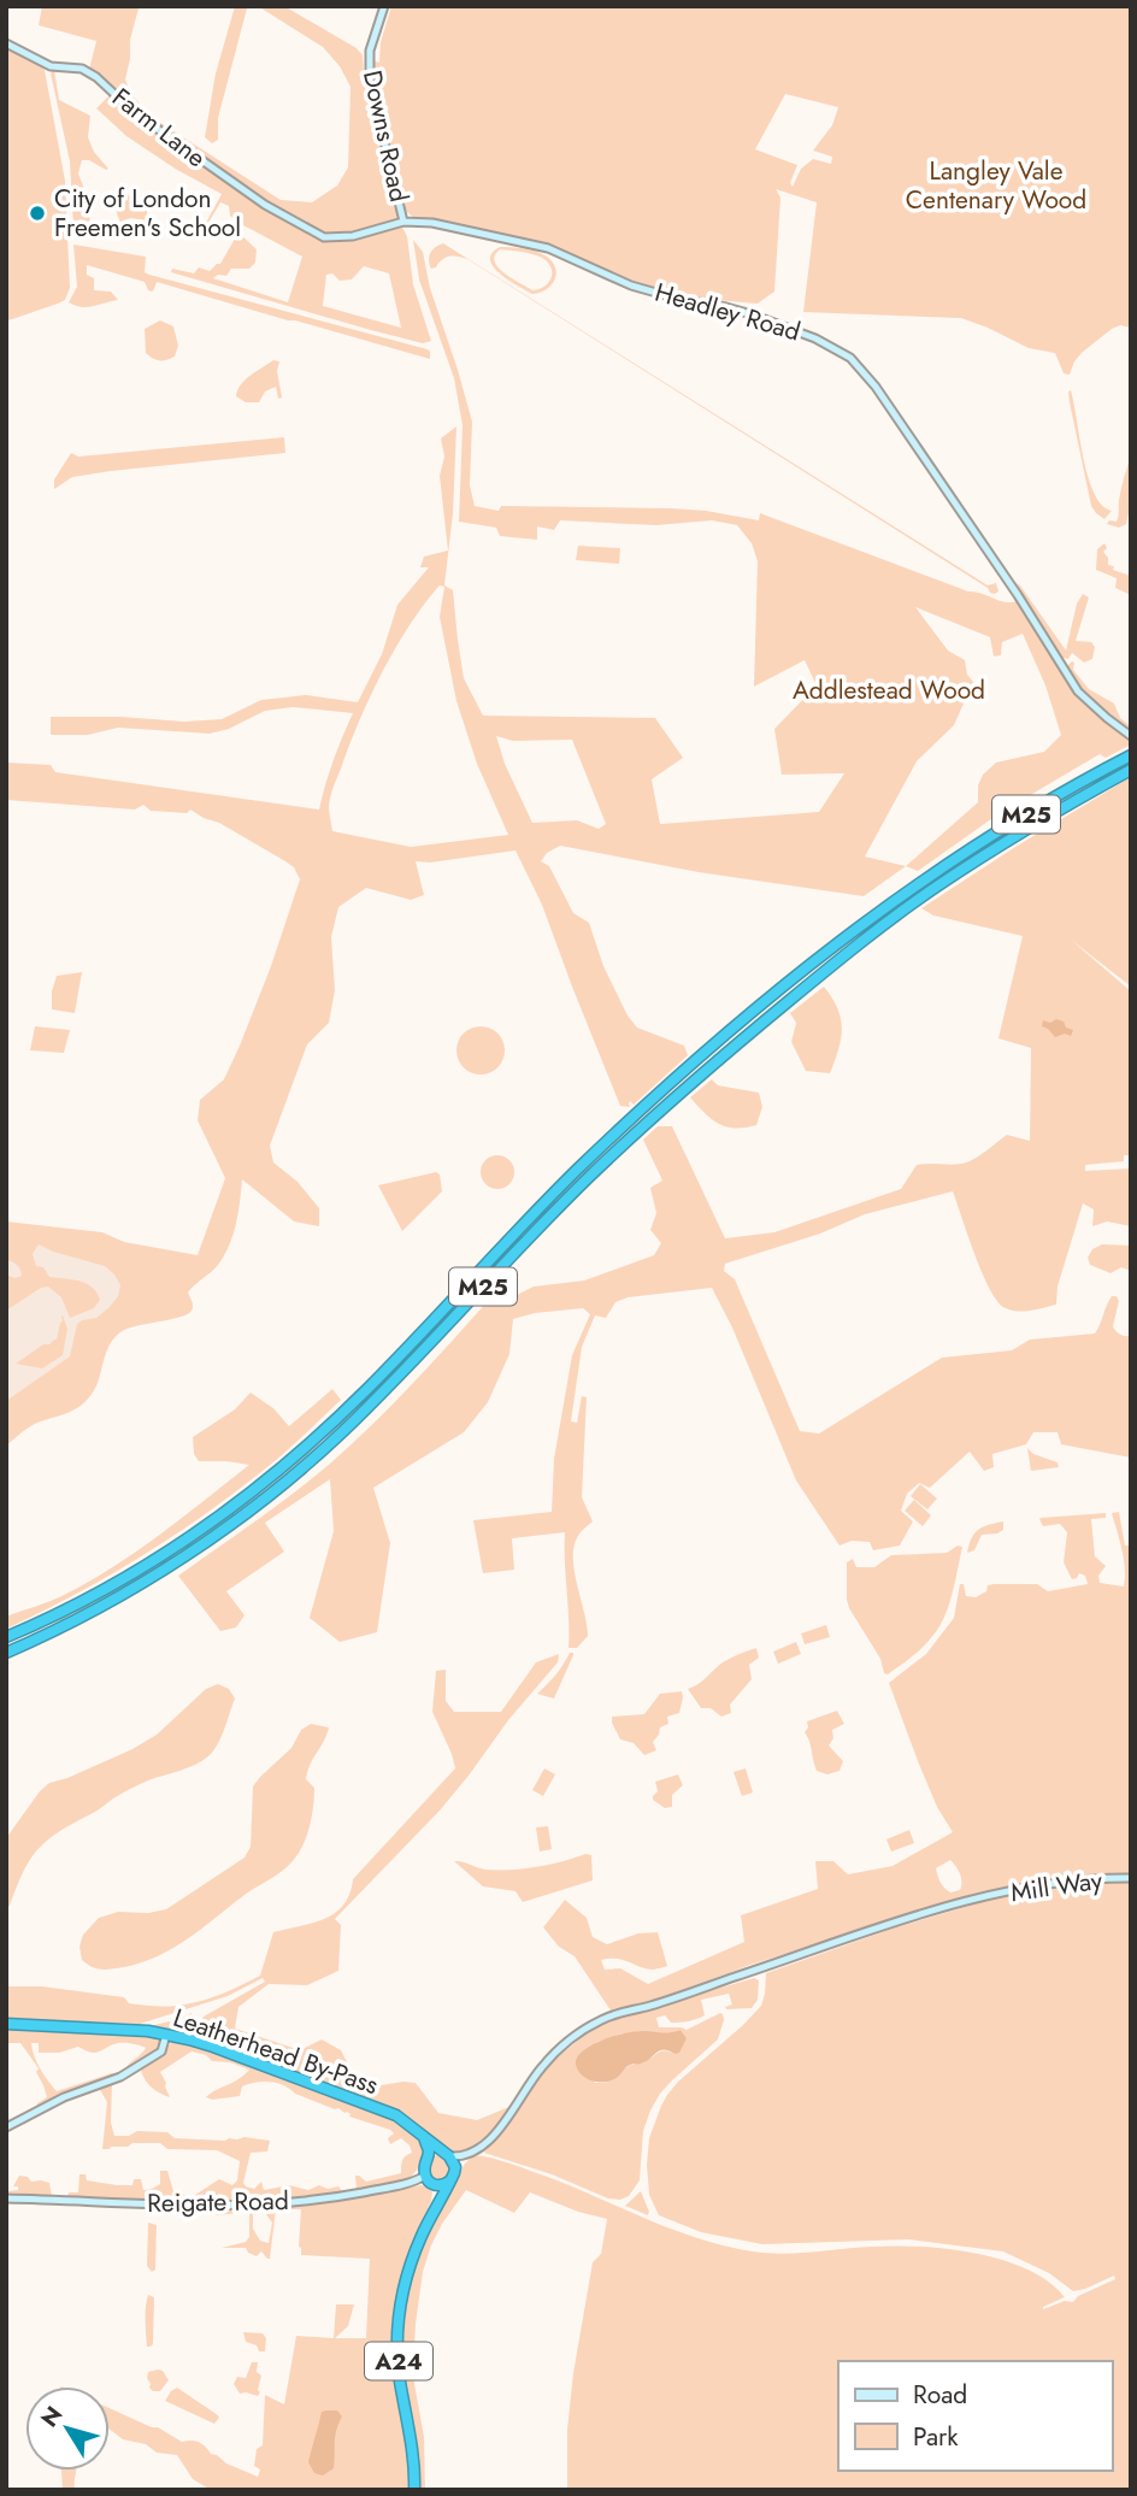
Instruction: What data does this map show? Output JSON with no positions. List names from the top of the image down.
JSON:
{
  "streets": {
    "highway": ["M25", "Leatherhead By-Pass", "A24"],
    "street": [
      "Farm Lane",
      "Downs Road",
      "Headley Road",
      "Mill Way",
      "Reigate Road"
    ]
  },
  "crossings": [
    ["Farm Lane", "Downs Road"],
    ["Farm Lane", "Headley Road"],
    ["Downs Road", "Headley Road"],
    ["Mill Way", "Leatherhead By-Pass"],
    ["Mill Way", "Reigate Road"],
    ["Mill Way", "A24"],
    ["Leatherhead By-Pass", "Reigate Road"],
    ["Leatherhead By-Pass", "A24"],
    ["Reigate Road", "A24"]
  ],
  "parks": ["Langley Vale Centenary Wood", "Addlestead Wood"],
  "places": ["City of London Freemen's School"],
  "legend": ["Road", "Park"],
  "north": "top left"
}
